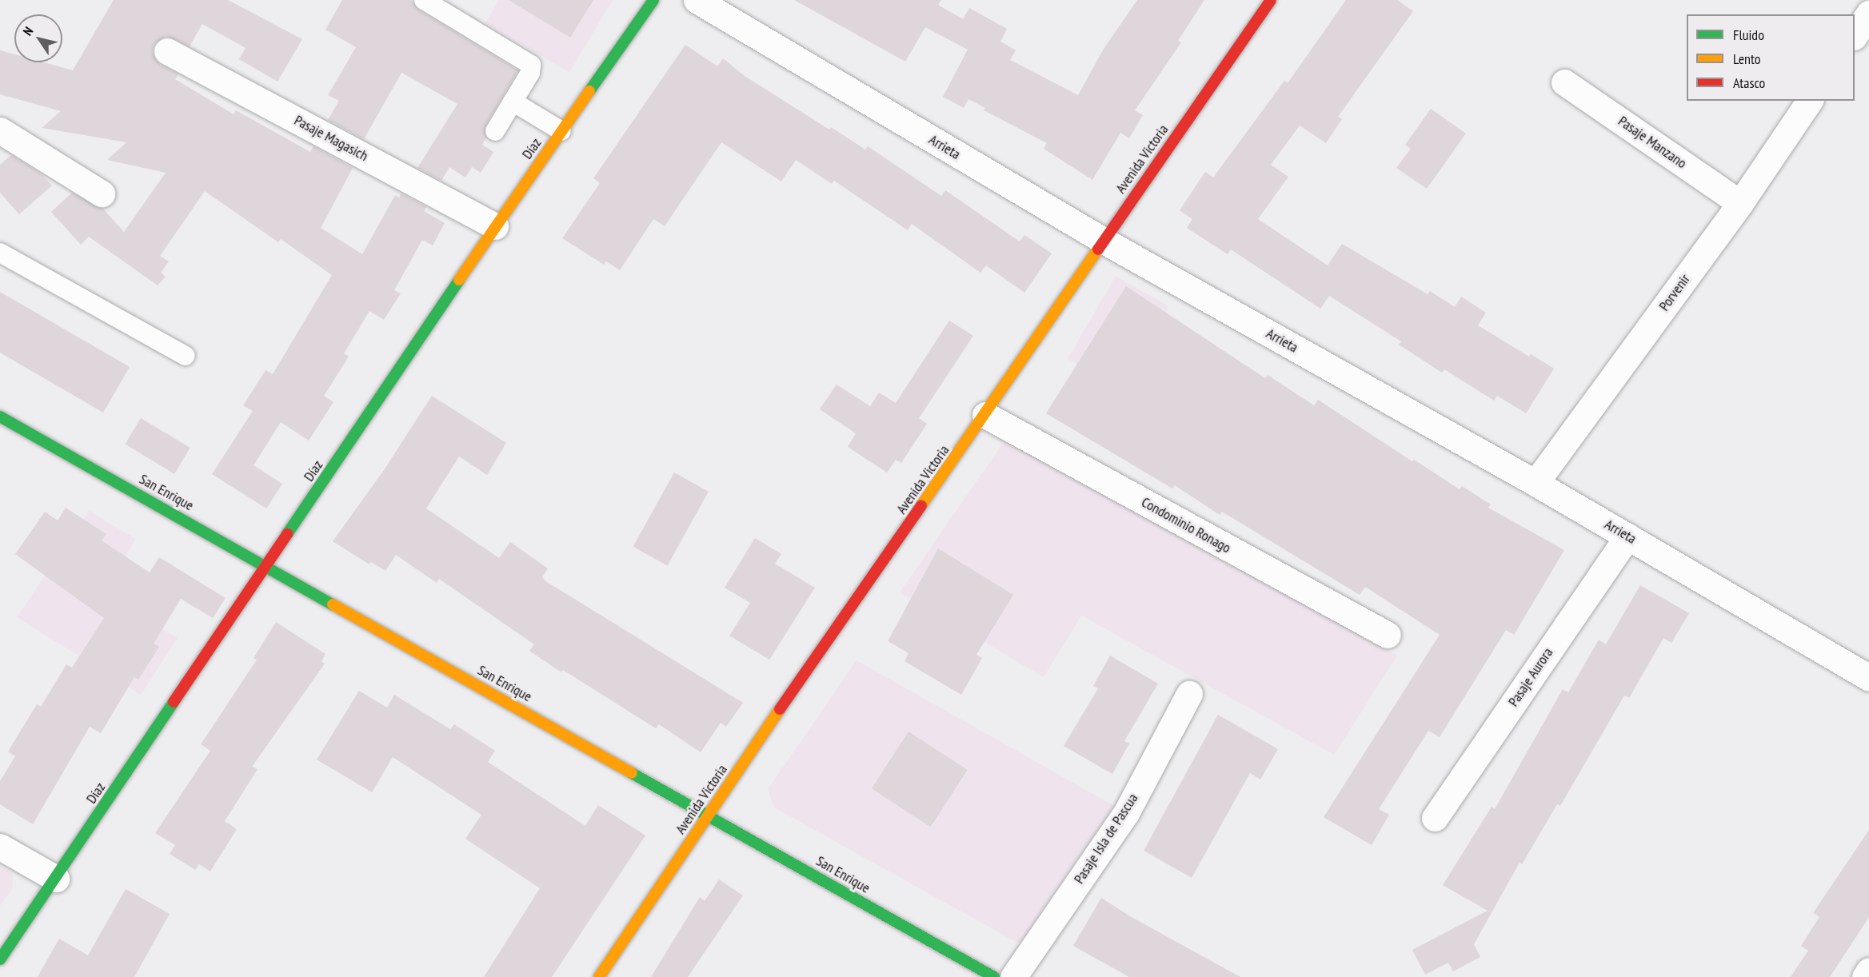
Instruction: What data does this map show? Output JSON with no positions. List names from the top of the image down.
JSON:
{
  "streets": {
    "street": [
      "Pasaje Magasich",
      "Pasaje Manzano",
      "Arrieta",
      "Díaz",
      "Avenida Victoria",
      "Porvenir",
      "San Enrique",
      "Condominio Ronago",
      "Pasaje Aurora",
      "Pasaje Isla de Pascua"
    ]
  },
  "crossings": [
    ["Pasaje Magasich", "Díaz"],
    ["Pasaje Manzano", "Porvenir"],
    ["Arrieta", "Avenida Victoria"],
    ["Arrieta", "Porvenir"],
    ["Arrieta", "Pasaje Aurora"],
    ["Díaz", "San Enrique"],
    ["Avenida Victoria", "San Enrique"],
    ["Avenida Victoria", "Condominio Ronago"]
  ],
  "legend": ["Fluido", "Lento", "Atasco"],
  "north": "top left"
}
